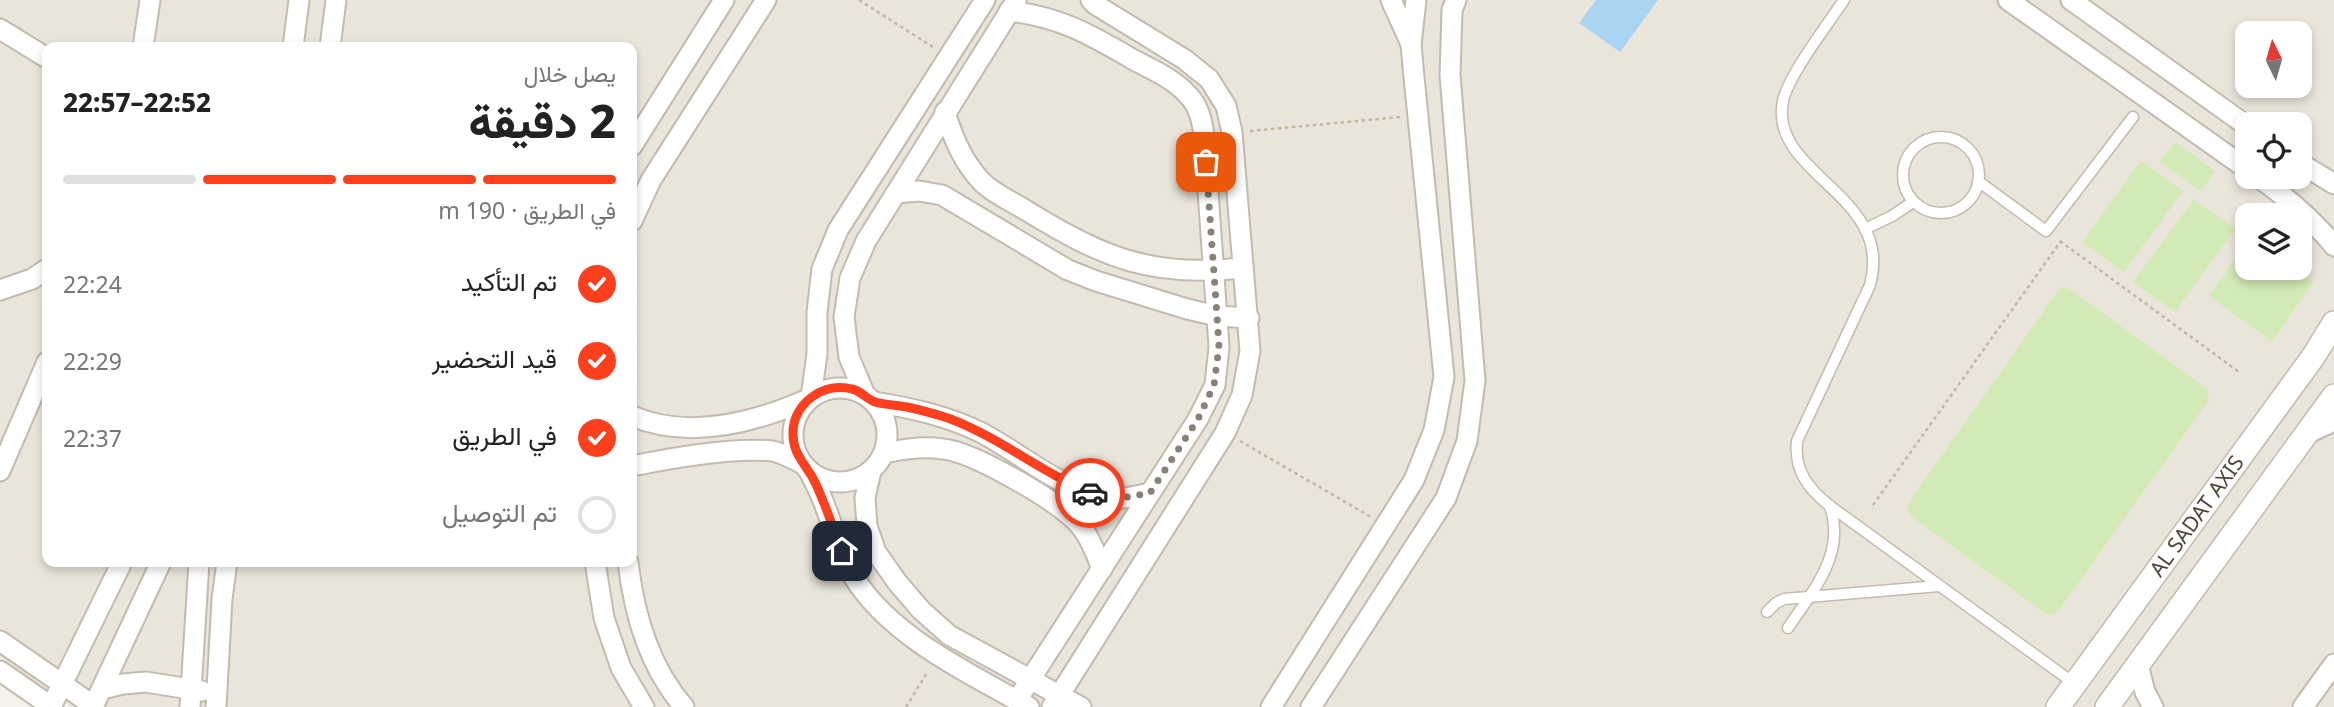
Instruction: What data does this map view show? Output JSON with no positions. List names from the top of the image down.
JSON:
{
  "streets": {
    "street": ["AL SADAT AXIS"]
  },
  "north": "top",
  "page": {
    "heading": ["2 دقيقة", "يصل خلال", "22:52–22:57"],
    "bar": "في الطريق · 190 m",
    "list": [
      ["تم التأكيد", "22:24"],
      ["قيد التحضير", "22:29"],
      ["في الطريق", "22:37"],
      "تم التوصيل"
    ]
  }
}
